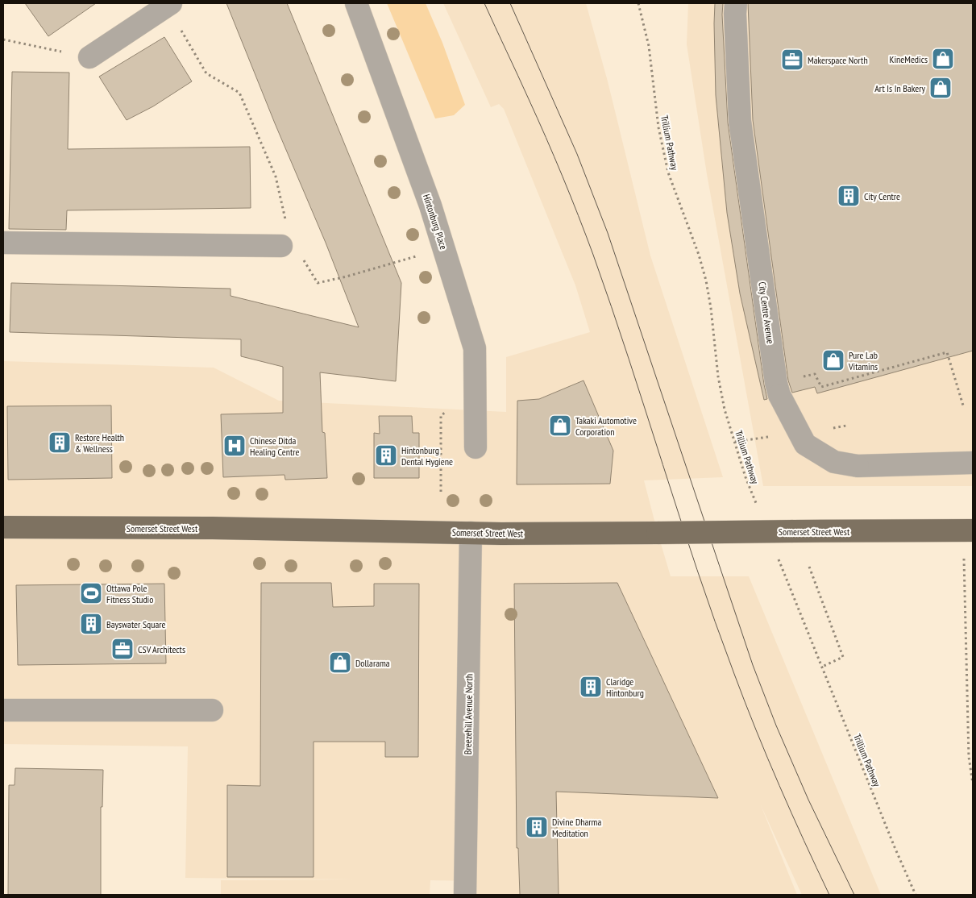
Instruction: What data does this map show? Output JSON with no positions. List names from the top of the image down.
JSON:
{
  "streets": {
    "main road": ["Somerset Street West"],
    "street": ["Hintonburg Place", "City Centre Avenue", "Breezehill Avenue North"],
    "path": ["Trillium Pathway"]
  },
  "crossings": [
    ["Somerset Street West", "Breezehill Avenue North"]
  ],
  "places": {
    "shop": [
      "KineMedics",
      "Art Is In Bakery",
      "Pure Lab Vitamins",
      "Takaki Automotive Corporation",
      "Dollarama"
    ],
    "office": ["Makerspace North", "CSV Architects"],
    "building": [
      "City Centre",
      "Restore Health & Wellness",
      "Hintonburg Dental Hygiene",
      "Bayswater Square",
      "Claridge Hintonburg",
      "Divine Dharma Meditation"
    ],
    "hospital": ["Chinese Ditda Healing Centre"],
    "sports": ["Ottawa Pole Fitness Studio"]
  }
}
